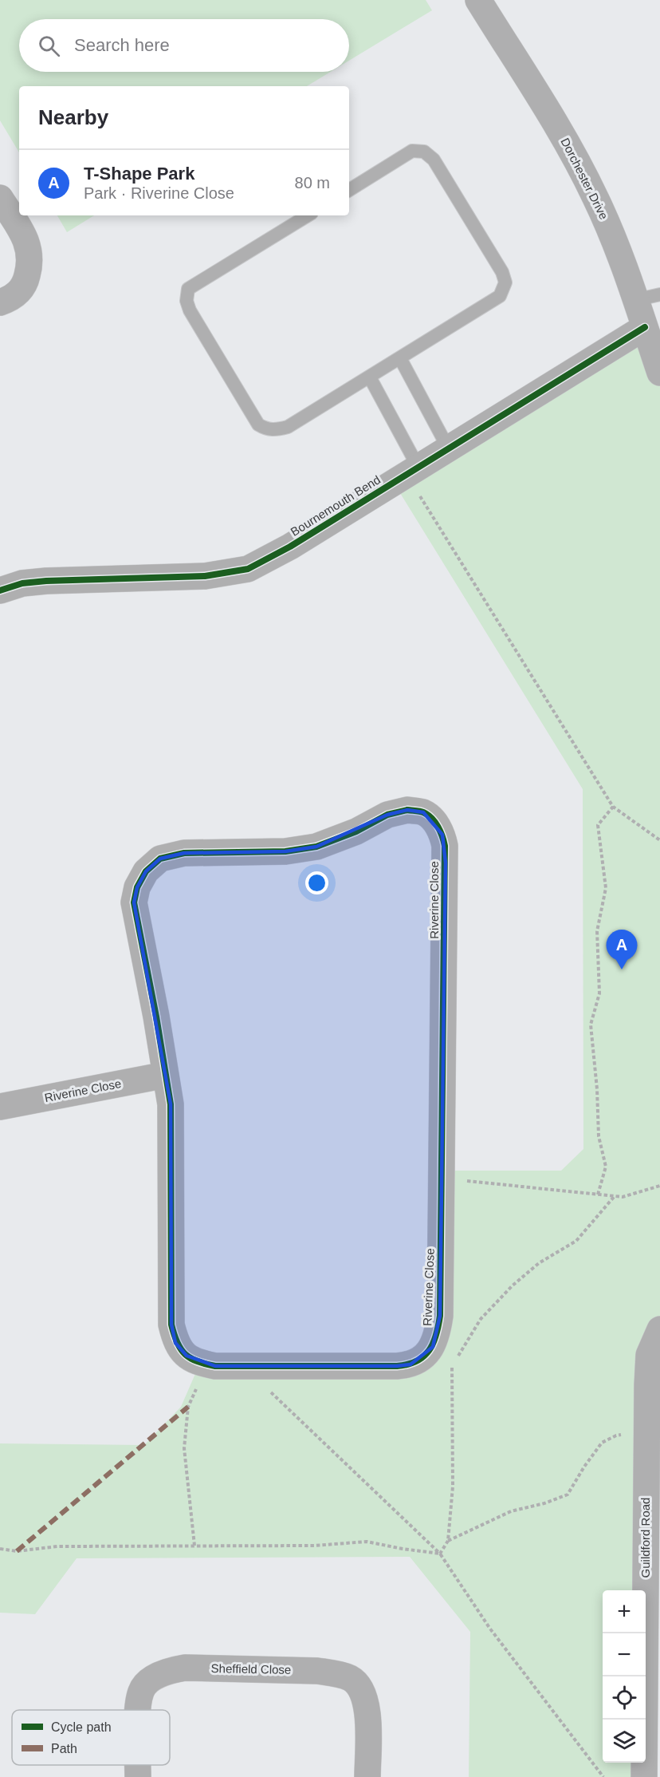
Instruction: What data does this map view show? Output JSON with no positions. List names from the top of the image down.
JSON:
{
  "streets": {
    "street": [
      "Dorchester Drive",
      "Bournemouth Bend",
      "Riverine Close",
      "Guildford Road",
      "Sheffield Close"
    ]
  },
  "crossings": [
    ["Dorchester Drive", "Bournemouth Bend"]
  ],
  "legend": ["Cycle path", "Path"],
  "page": {
    "search": "Search here",
    "heading": "Nearby",
    "list": [
      {
        "mark": "A",
        "name": "T-Shape Park",
        "note": "Park · Riverine Close",
        "value": "80 m"
      }
    ],
    "pins": "A",
    "map_buttons": ["+", "−"]
  }
}
